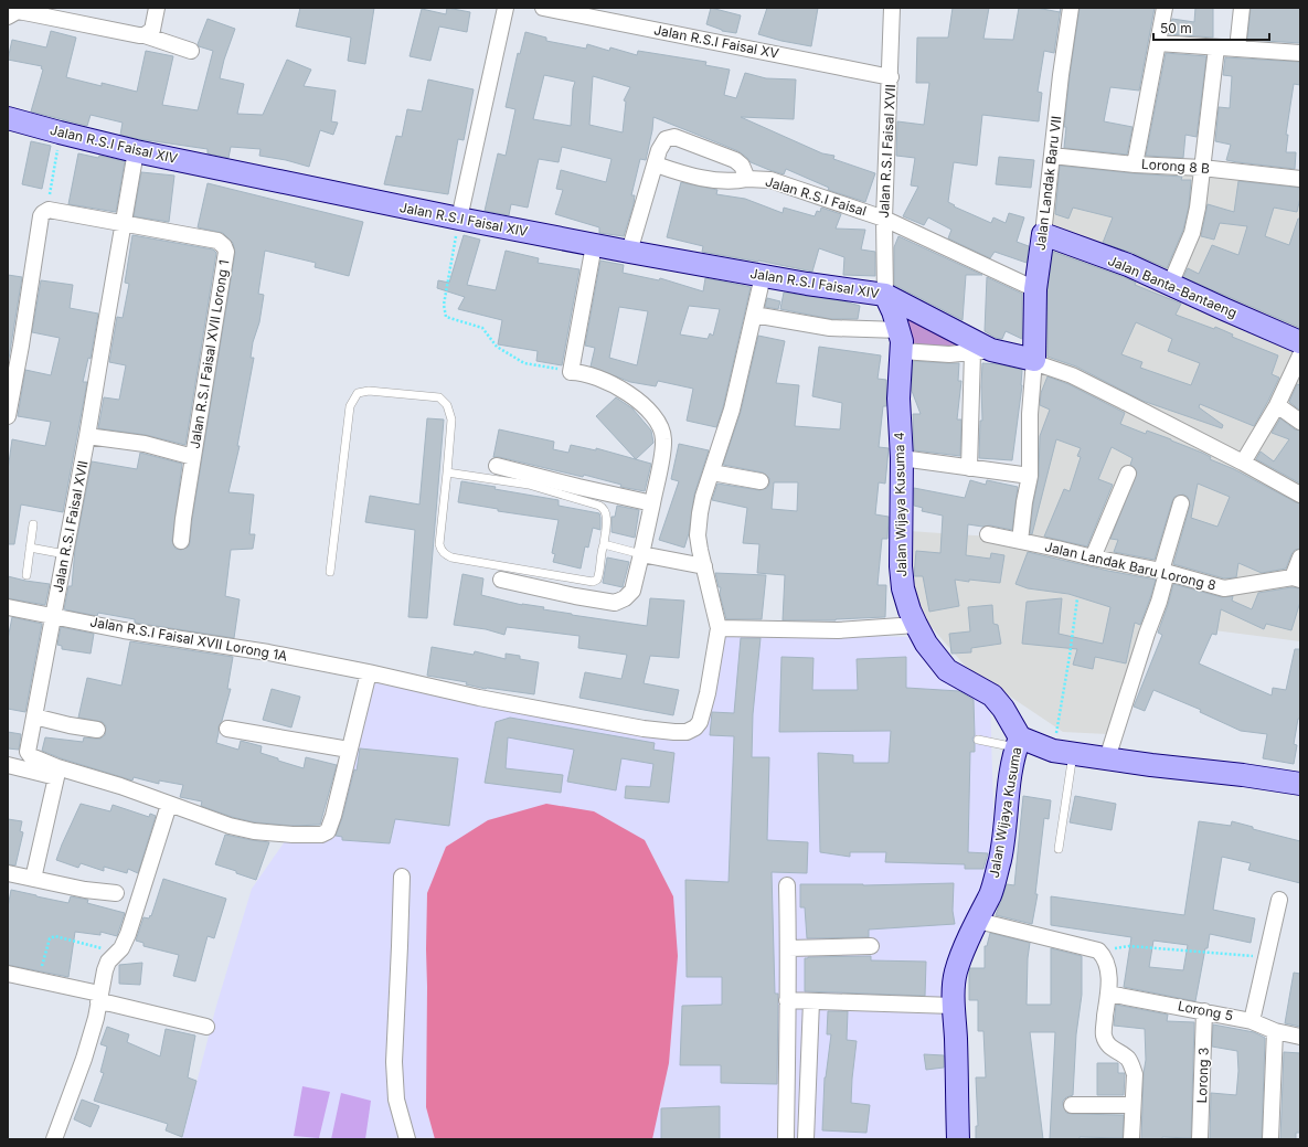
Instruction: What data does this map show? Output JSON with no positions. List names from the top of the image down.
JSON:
{
  "streets": {
    "street": [
      "Jalan R.S.I Faisal XV",
      "Jalan R.S.I Faisal XIV",
      "Jalan R.S.I Faisal XVII",
      "Lorong 8 B",
      "Jalan Landak Baru VII",
      "Jalan R.S.I Faisal",
      "Jalan Banta-Bantaeng",
      "Jalan R.S.I Faisal XVII Lorong 1",
      "Jalan Wijaya Kusuma 4",
      "Jalan Landak Baru Lorong 8",
      "Jalan R.S.I Faisal XVII Lorong 1A",
      "Jalan Wijaya Kusuma",
      "Lorong 5",
      "Lorong 3"
    ]
  },
  "crossings": [
    ["Jalan R.S.I Faisal XV", "Jalan R.S.I Faisal XVII"],
    ["Jalan R.S.I Faisal XIV", "Jalan R.S.I Faisal XVII"],
    ["Jalan R.S.I Faisal XIV", "Jalan R.S.I Faisal"],
    ["Jalan R.S.I Faisal XIV", "Jalan Wijaya Kusuma 4"],
    ["Jalan R.S.I Faisal XVII", "Jalan R.S.I Faisal"],
    ["Jalan R.S.I Faisal XVII", "Jalan R.S.I Faisal XVII Lorong 1"],
    ["Jalan R.S.I Faisal XVII", "Jalan R.S.I Faisal XVII Lorong 1A"],
    ["Lorong 8 B", "Jalan Landak Baru VII"],
    ["Jalan Landak Baru VII", "Jalan R.S.I Faisal"],
    ["Jalan Landak Baru VII", "Jalan Banta-Bantaeng"],
    ["Jalan Wijaya Kusuma 4", "Jalan Wijaya Kusuma"],
    ["Lorong 5", "Lorong 3"]
  ],
  "scale_bar": "50 m"
}
